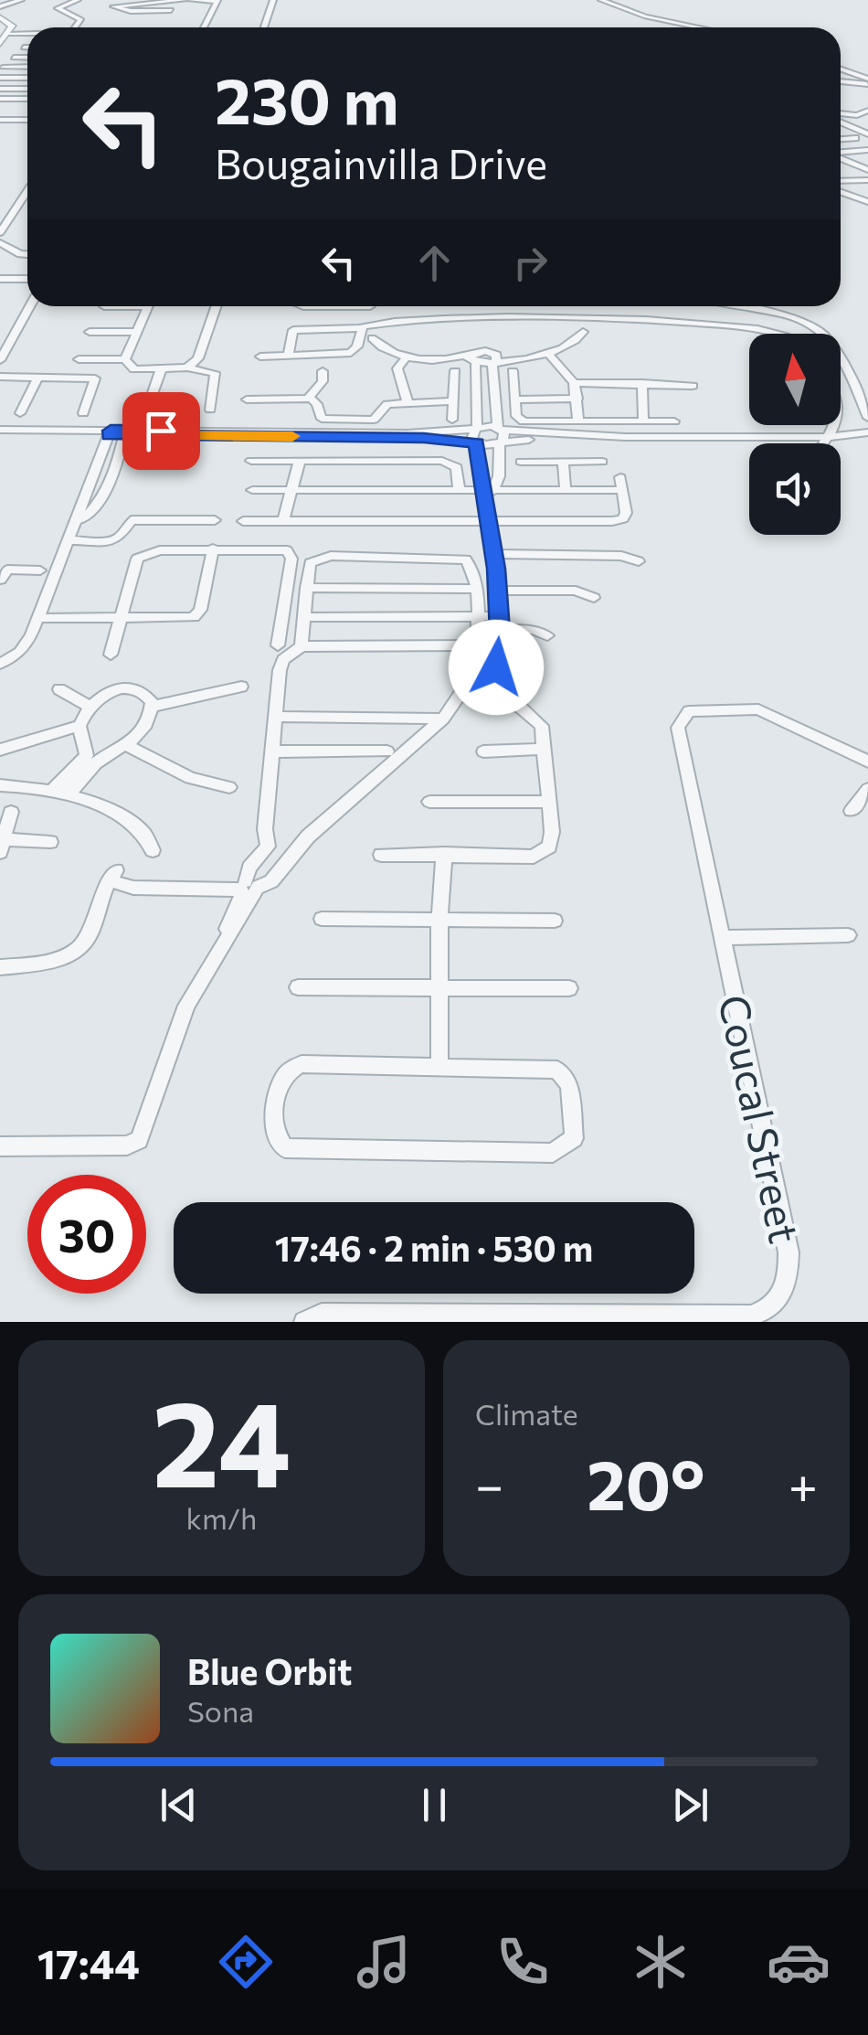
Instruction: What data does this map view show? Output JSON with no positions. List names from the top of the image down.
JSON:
{
  "streets": {
    "street": ["Coucal Street"]
  },
  "north": "top",
  "page": {
    "turn": ["230 m", "Bougainvilla Drive"],
    "limit": "30",
    "trip": "17:46 · 2 min · 530 m",
    "tile": [
      ["24", "km/h"],
      "Climate"
    ],
    "heat": ["−", "20°", "+"],
    "song": ["Blue Orbit", "Sona"],
    "tabs": "17:44"
  }
}
